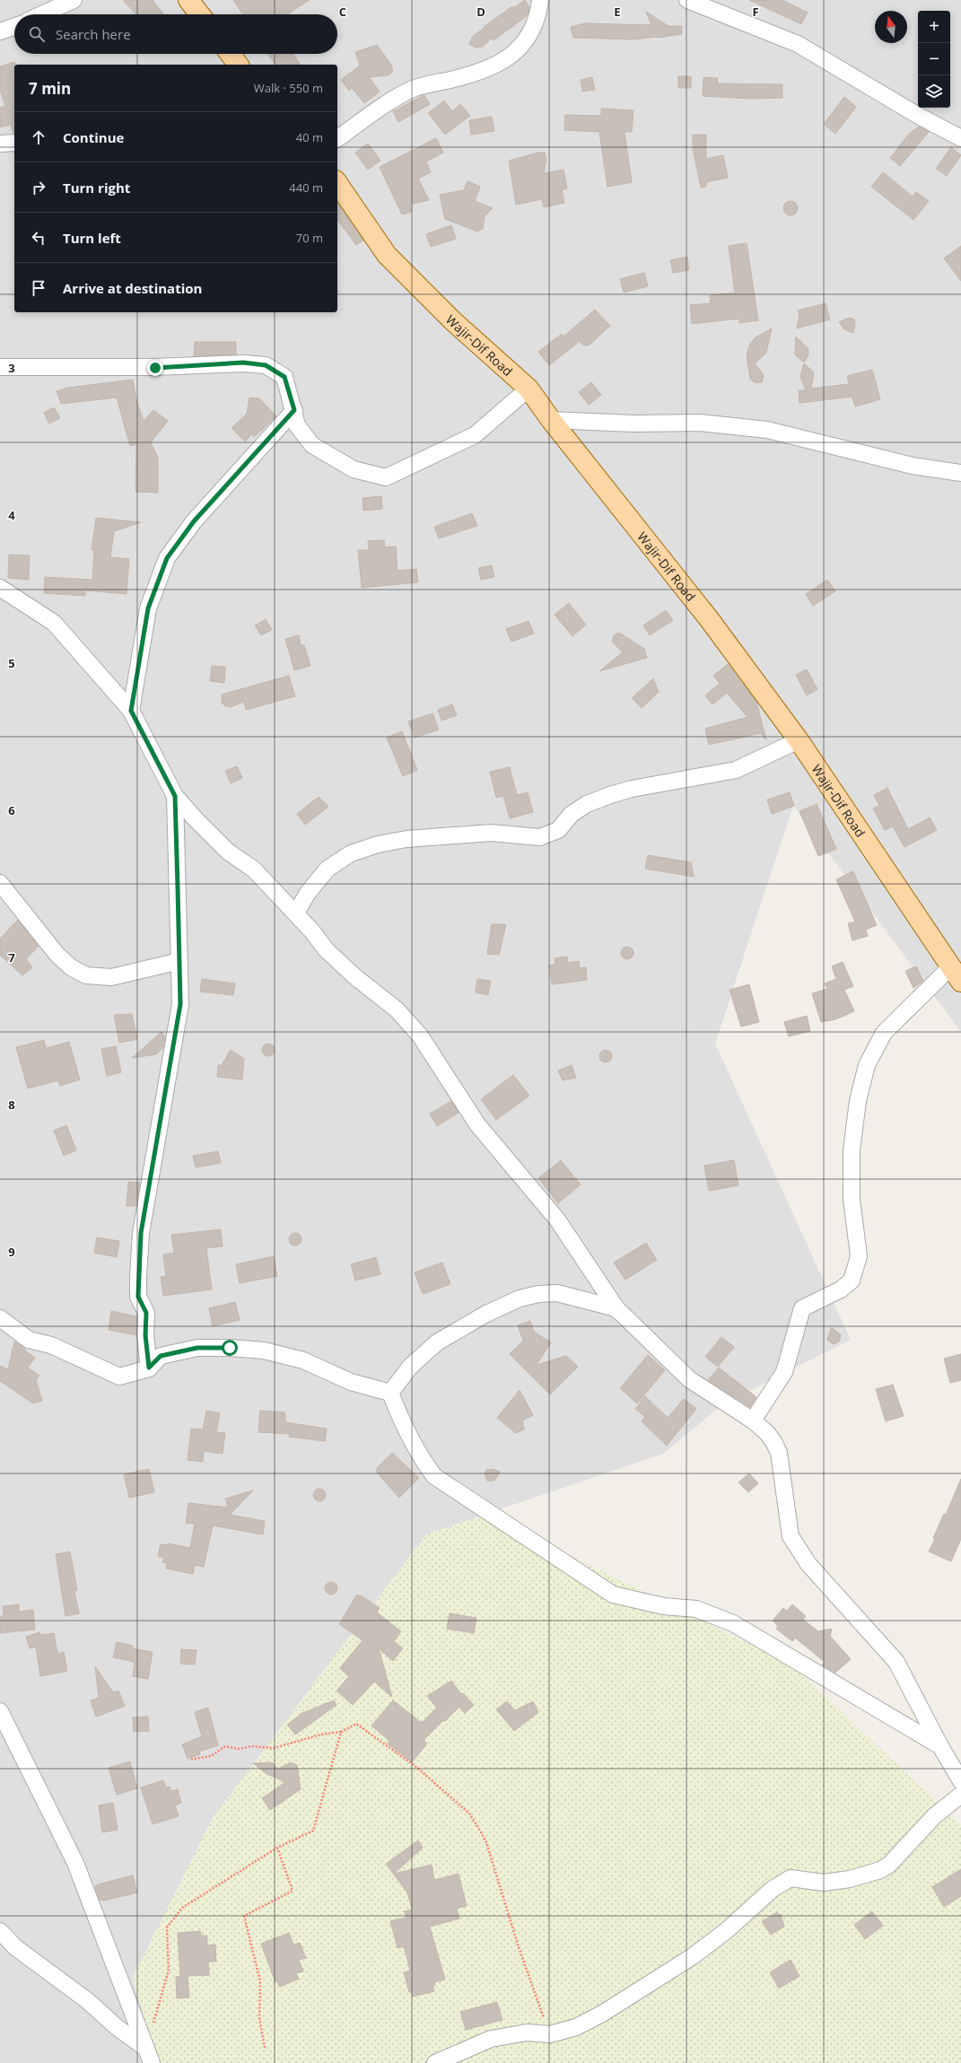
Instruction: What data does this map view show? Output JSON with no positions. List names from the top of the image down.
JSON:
{
  "streets": {
    "main road": ["Wajir-Dif Road"]
  },
  "north": "top",
  "page": {
    "map_buttons": ["+", "−"],
    "search": "Search here",
    "heading": ["7 min", "Walk · 550 m"],
    "list": [
      ["Continue", "40 m"],
      ["Turn right", "440 m"],
      ["Turn left", "70 m"],
      "Arrive at destination"
    ]
  },
  "grid": {
    "columns": [
      "C",
      "D",
      "E",
      "F"
    ],
    "rows": [
      "3",
      "4",
      "5",
      "6",
      "7",
      "8",
      "9"
    ]
  }
}
